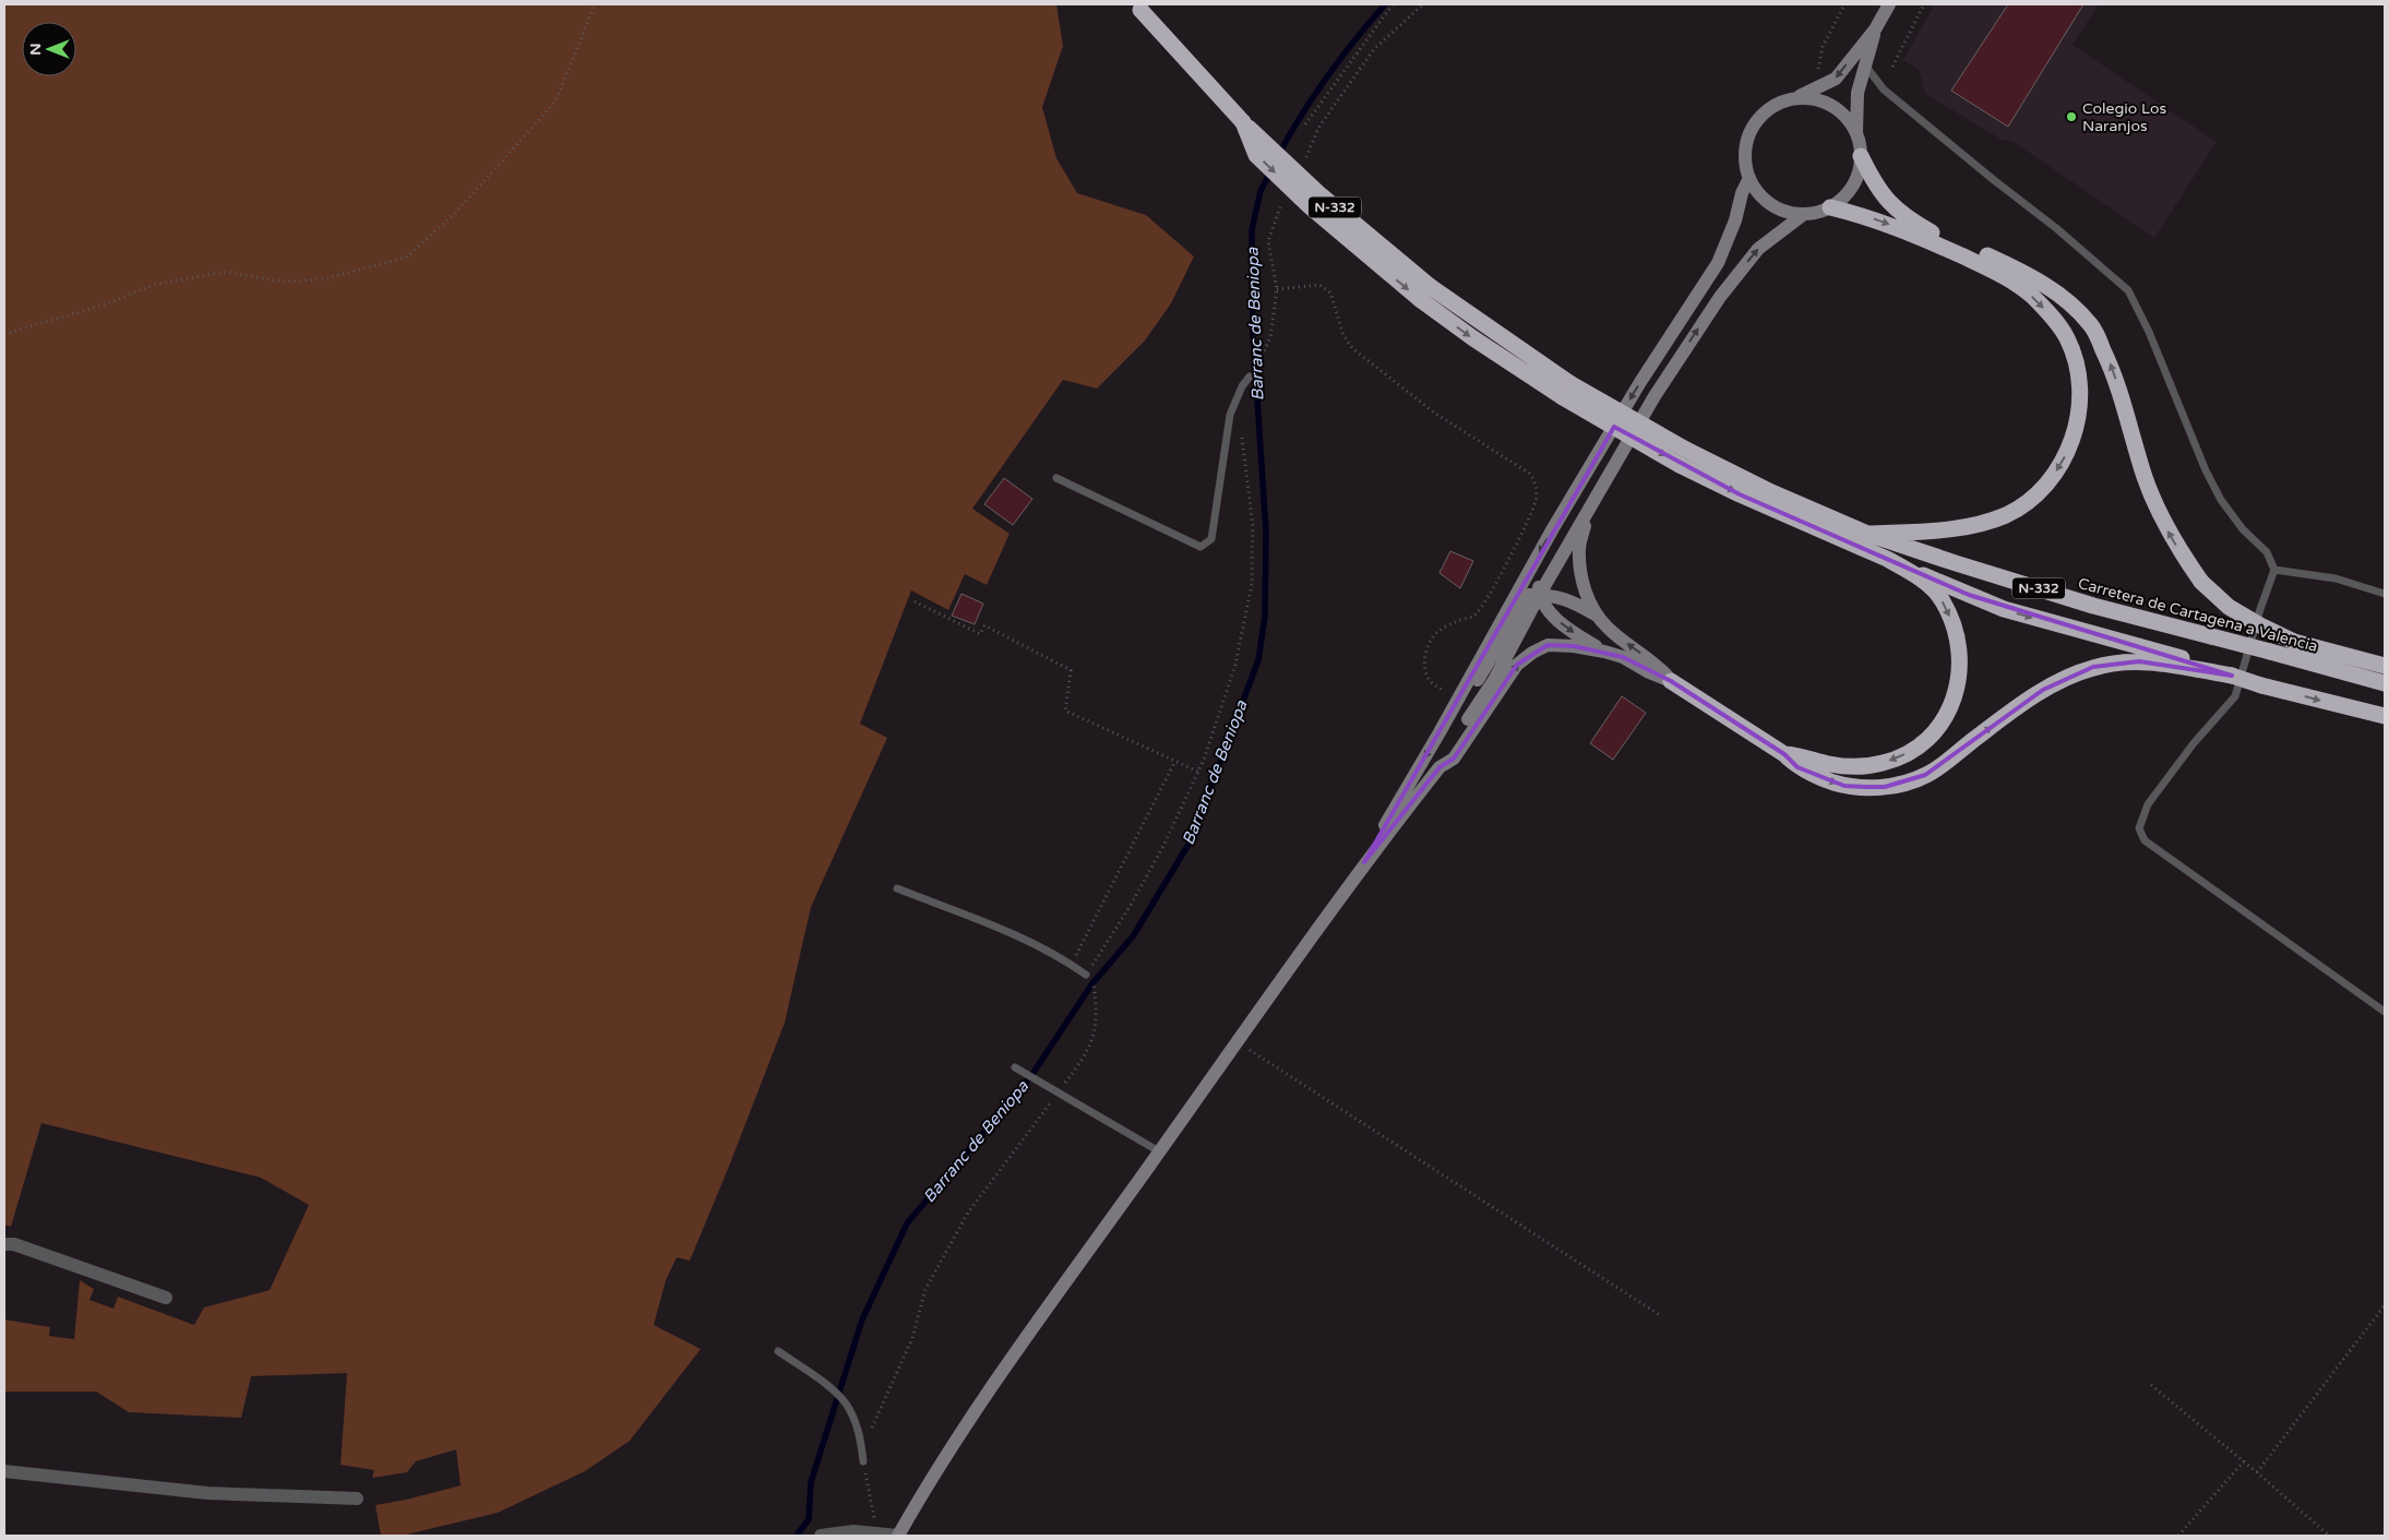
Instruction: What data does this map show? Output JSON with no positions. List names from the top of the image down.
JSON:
{
  "streets": {
    "highway": ["N-332", "Carretera de Cartagena a Valencia"]
  },
  "water": ["Barranc de Beniopa"],
  "places": ["Colegio Los Naranjos"],
  "north": "left"
}
